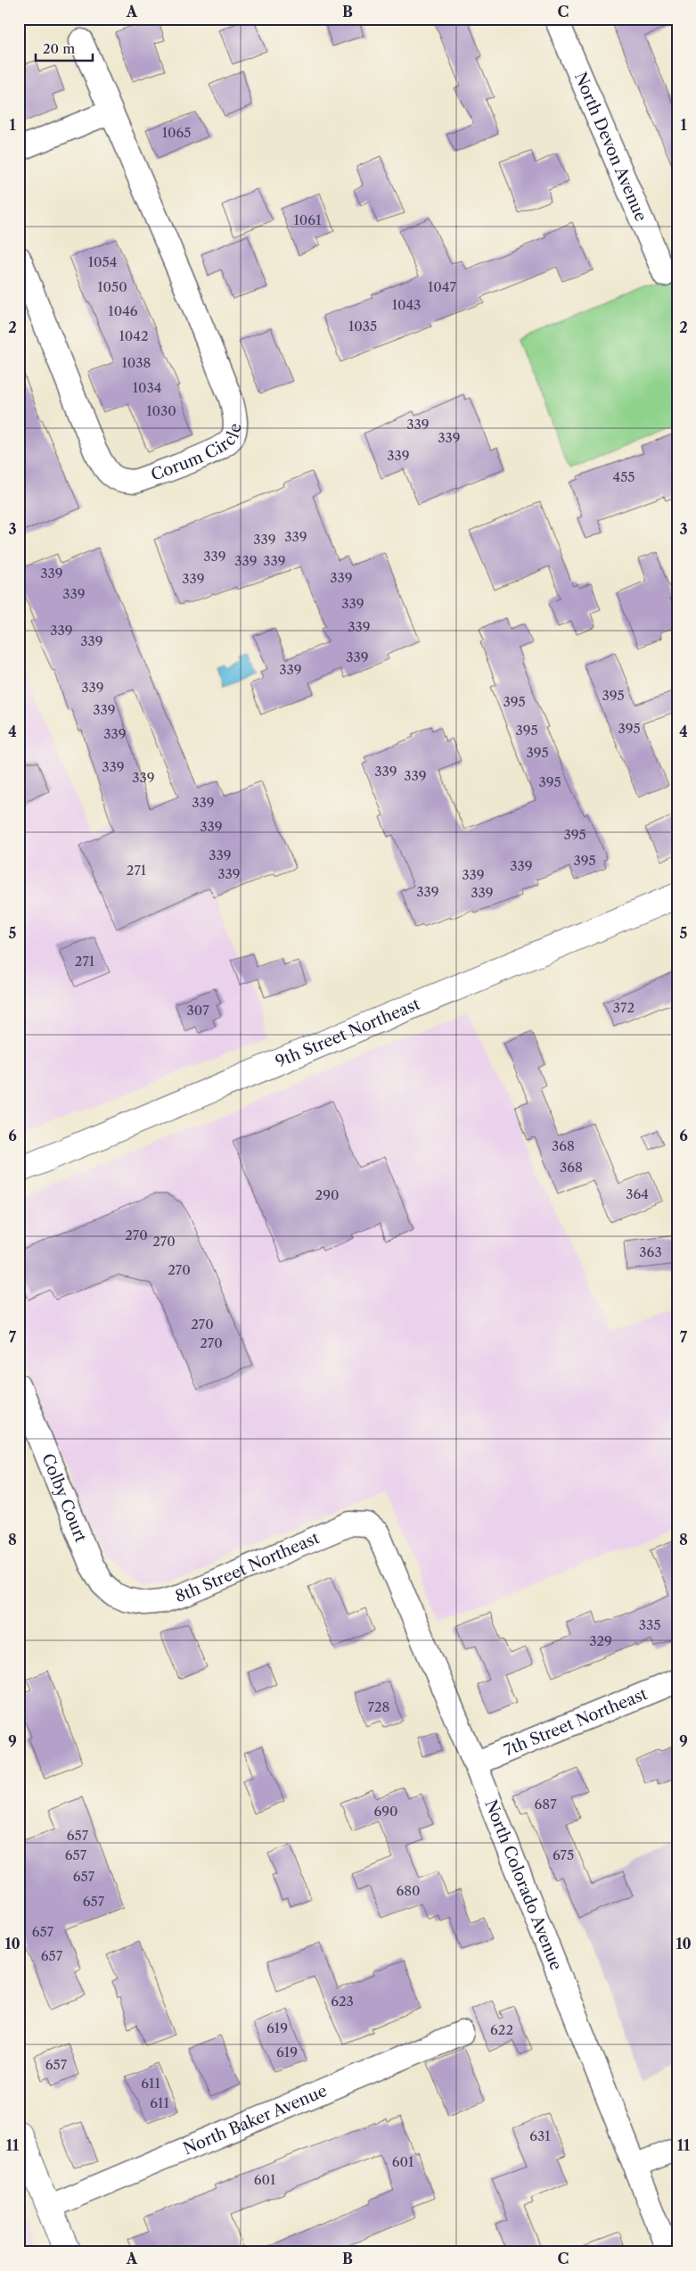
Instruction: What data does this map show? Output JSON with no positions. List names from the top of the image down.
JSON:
{
  "streets": {
    "main road": ["9th Street Northeast"],
    "street": [
      "North Devon Avenue",
      "Corum Circle",
      "Colby Court",
      "8th Street Northeast",
      "7th Street Northeast",
      "North Colorado Avenue",
      "North Baker Avenue"
    ]
  },
  "crossings": [
    ["Colby Court", "8th Street Northeast"],
    ["8th Street Northeast", "North Colorado Avenue"],
    ["7th Street Northeast", "North Colorado Avenue"]
  ],
  "house_numbers": [
    "1065",
    "1061",
    "1054",
    "1050",
    "1047",
    "1043",
    "1046",
    "1035",
    "1042",
    "1038",
    "1034",
    "1030",
    "339",
    "339",
    "339",
    "455",
    "339",
    "339",
    "339",
    "339",
    "339",
    "339",
    "339",
    "339",
    "339",
    "339",
    "339",
    "339",
    "339",
    "339",
    "339",
    "339",
    "395",
    "395",
    "339",
    "395",
    "395",
    "339",
    "395",
    "339",
    "339",
    "339",
    "339",
    "395",
    "339",
    "339",
    "395",
    "339",
    "395",
    "339",
    "271",
    "339",
    "339",
    "339",
    "339",
    "271",
    "372",
    "307",
    "368",
    "368",
    "364",
    "290",
    "270",
    "270",
    "363",
    "270",
    "270",
    "270",
    "335",
    "329",
    "728",
    "687",
    "690",
    "657",
    "657",
    "675",
    "657",
    "680",
    "657",
    "657",
    "657",
    "623",
    "619",
    "622",
    "619",
    "657",
    "611",
    "611",
    "631",
    "601",
    "601"
  ],
  "scale_bar": "20 m",
  "grid": {
    "columns": ["A", "B", "C"],
    "rows": [
      "1",
      "2",
      "3",
      "4",
      "5",
      "6",
      "7",
      "8",
      "9",
      "10",
      "11"
    ]
  }
}
